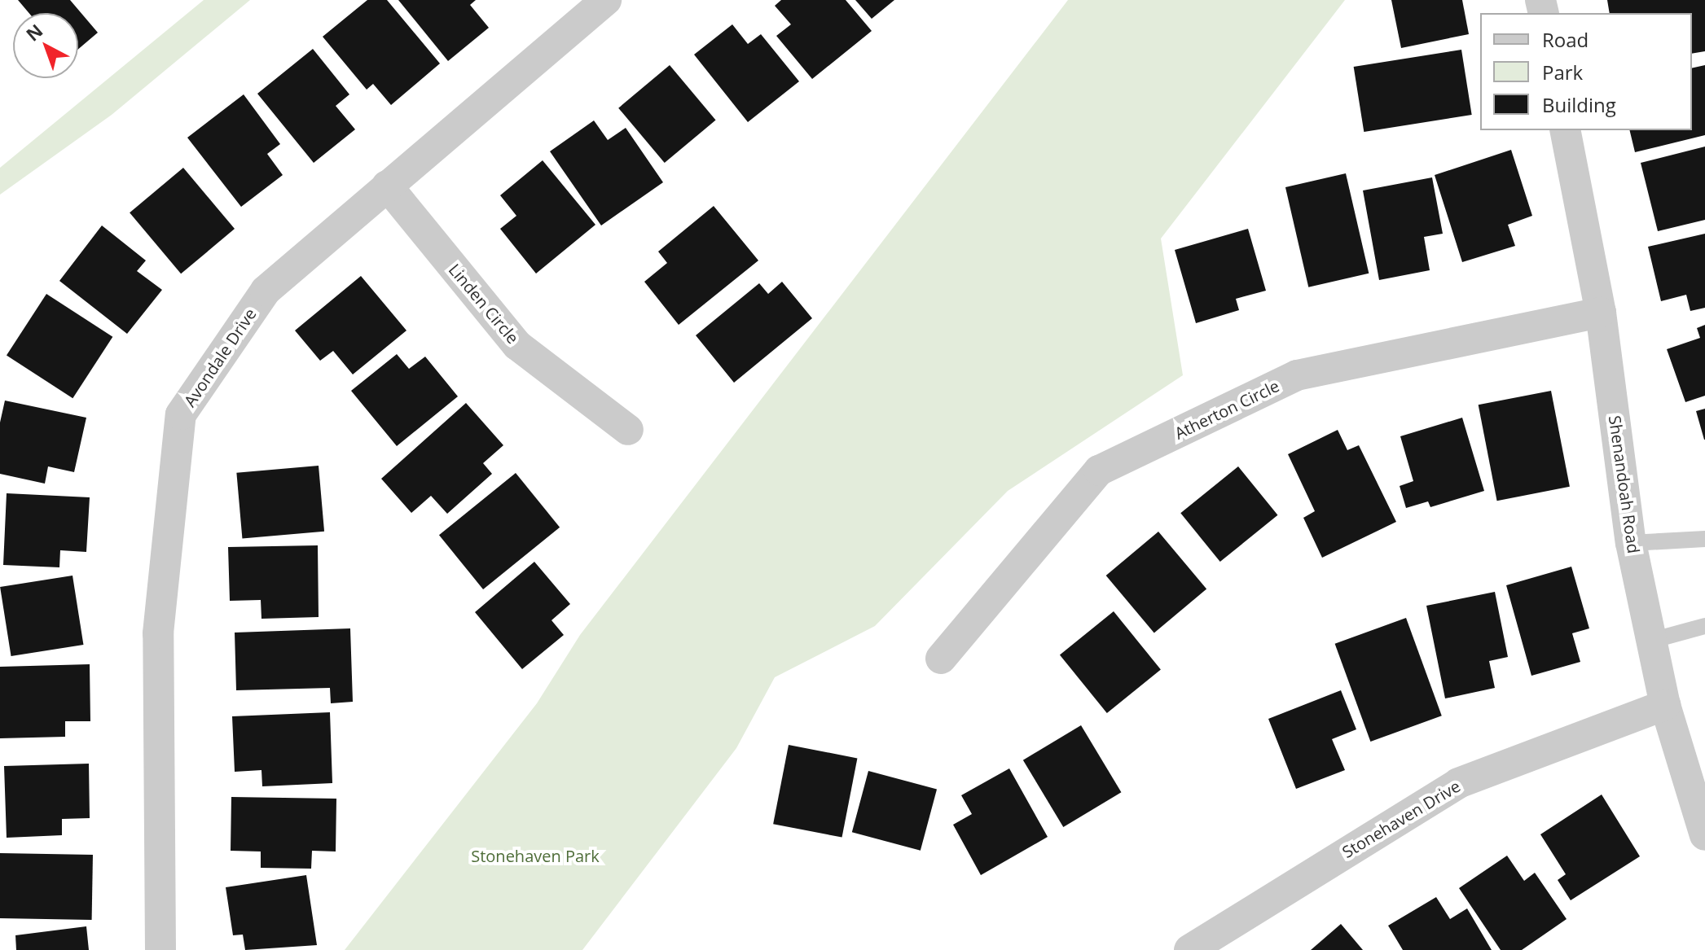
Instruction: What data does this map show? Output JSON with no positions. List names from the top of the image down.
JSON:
{
  "streets": {
    "street": [
      "Linden Circle",
      "Avondale Drive",
      "Atherton Circle",
      "Shenandoah Road",
      "Stonehaven Drive"
    ]
  },
  "crossings": [
    ["Linden Circle", "Avondale Drive"],
    ["Atherton Circle", "Shenandoah Road"],
    ["Shenandoah Road", "Stonehaven Drive"]
  ],
  "parks": ["Stonehaven Park"],
  "legend": ["Road", "Park", "Building"],
  "north": "top left"
}
